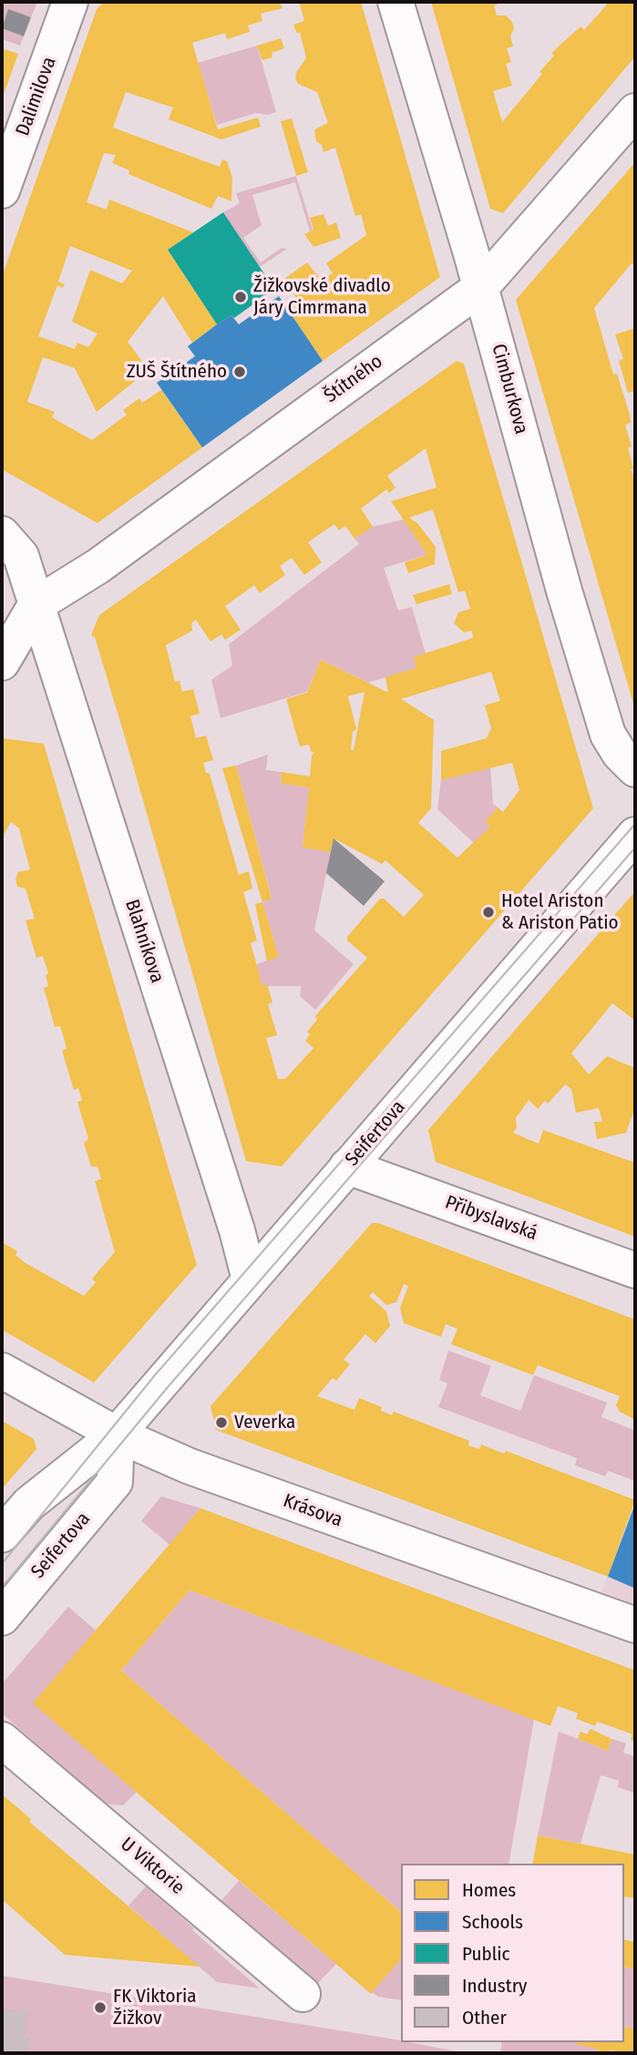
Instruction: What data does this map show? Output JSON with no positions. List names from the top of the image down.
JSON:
{
  "streets": {
    "street": [
      "Dalimilova",
      "Štítného",
      "Cimburkova",
      "Blahníkova",
      "Seifertova",
      "Přibyslavská",
      "Krásova",
      "U Viktorie"
    ]
  },
  "crossings": [
    ["Štítného", "Cimburkova"],
    ["Štítného", "Blahníkova"],
    ["Blahníkova", "Seifertova"],
    ["Seifertova", "Přibyslavská"],
    ["Seifertova", "Krásova"]
  ],
  "places": [
    "Žižkovské divadlo Járy Cimrmana",
    "ZUŠ Štítného",
    "Hotel Ariston & Ariston Patio",
    "Veverka",
    "FK Viktoria Žižkov"
  ],
  "legend": [
    "Homes",
    "Schools",
    "Public",
    "Industry",
    "Other"
  ]
}
